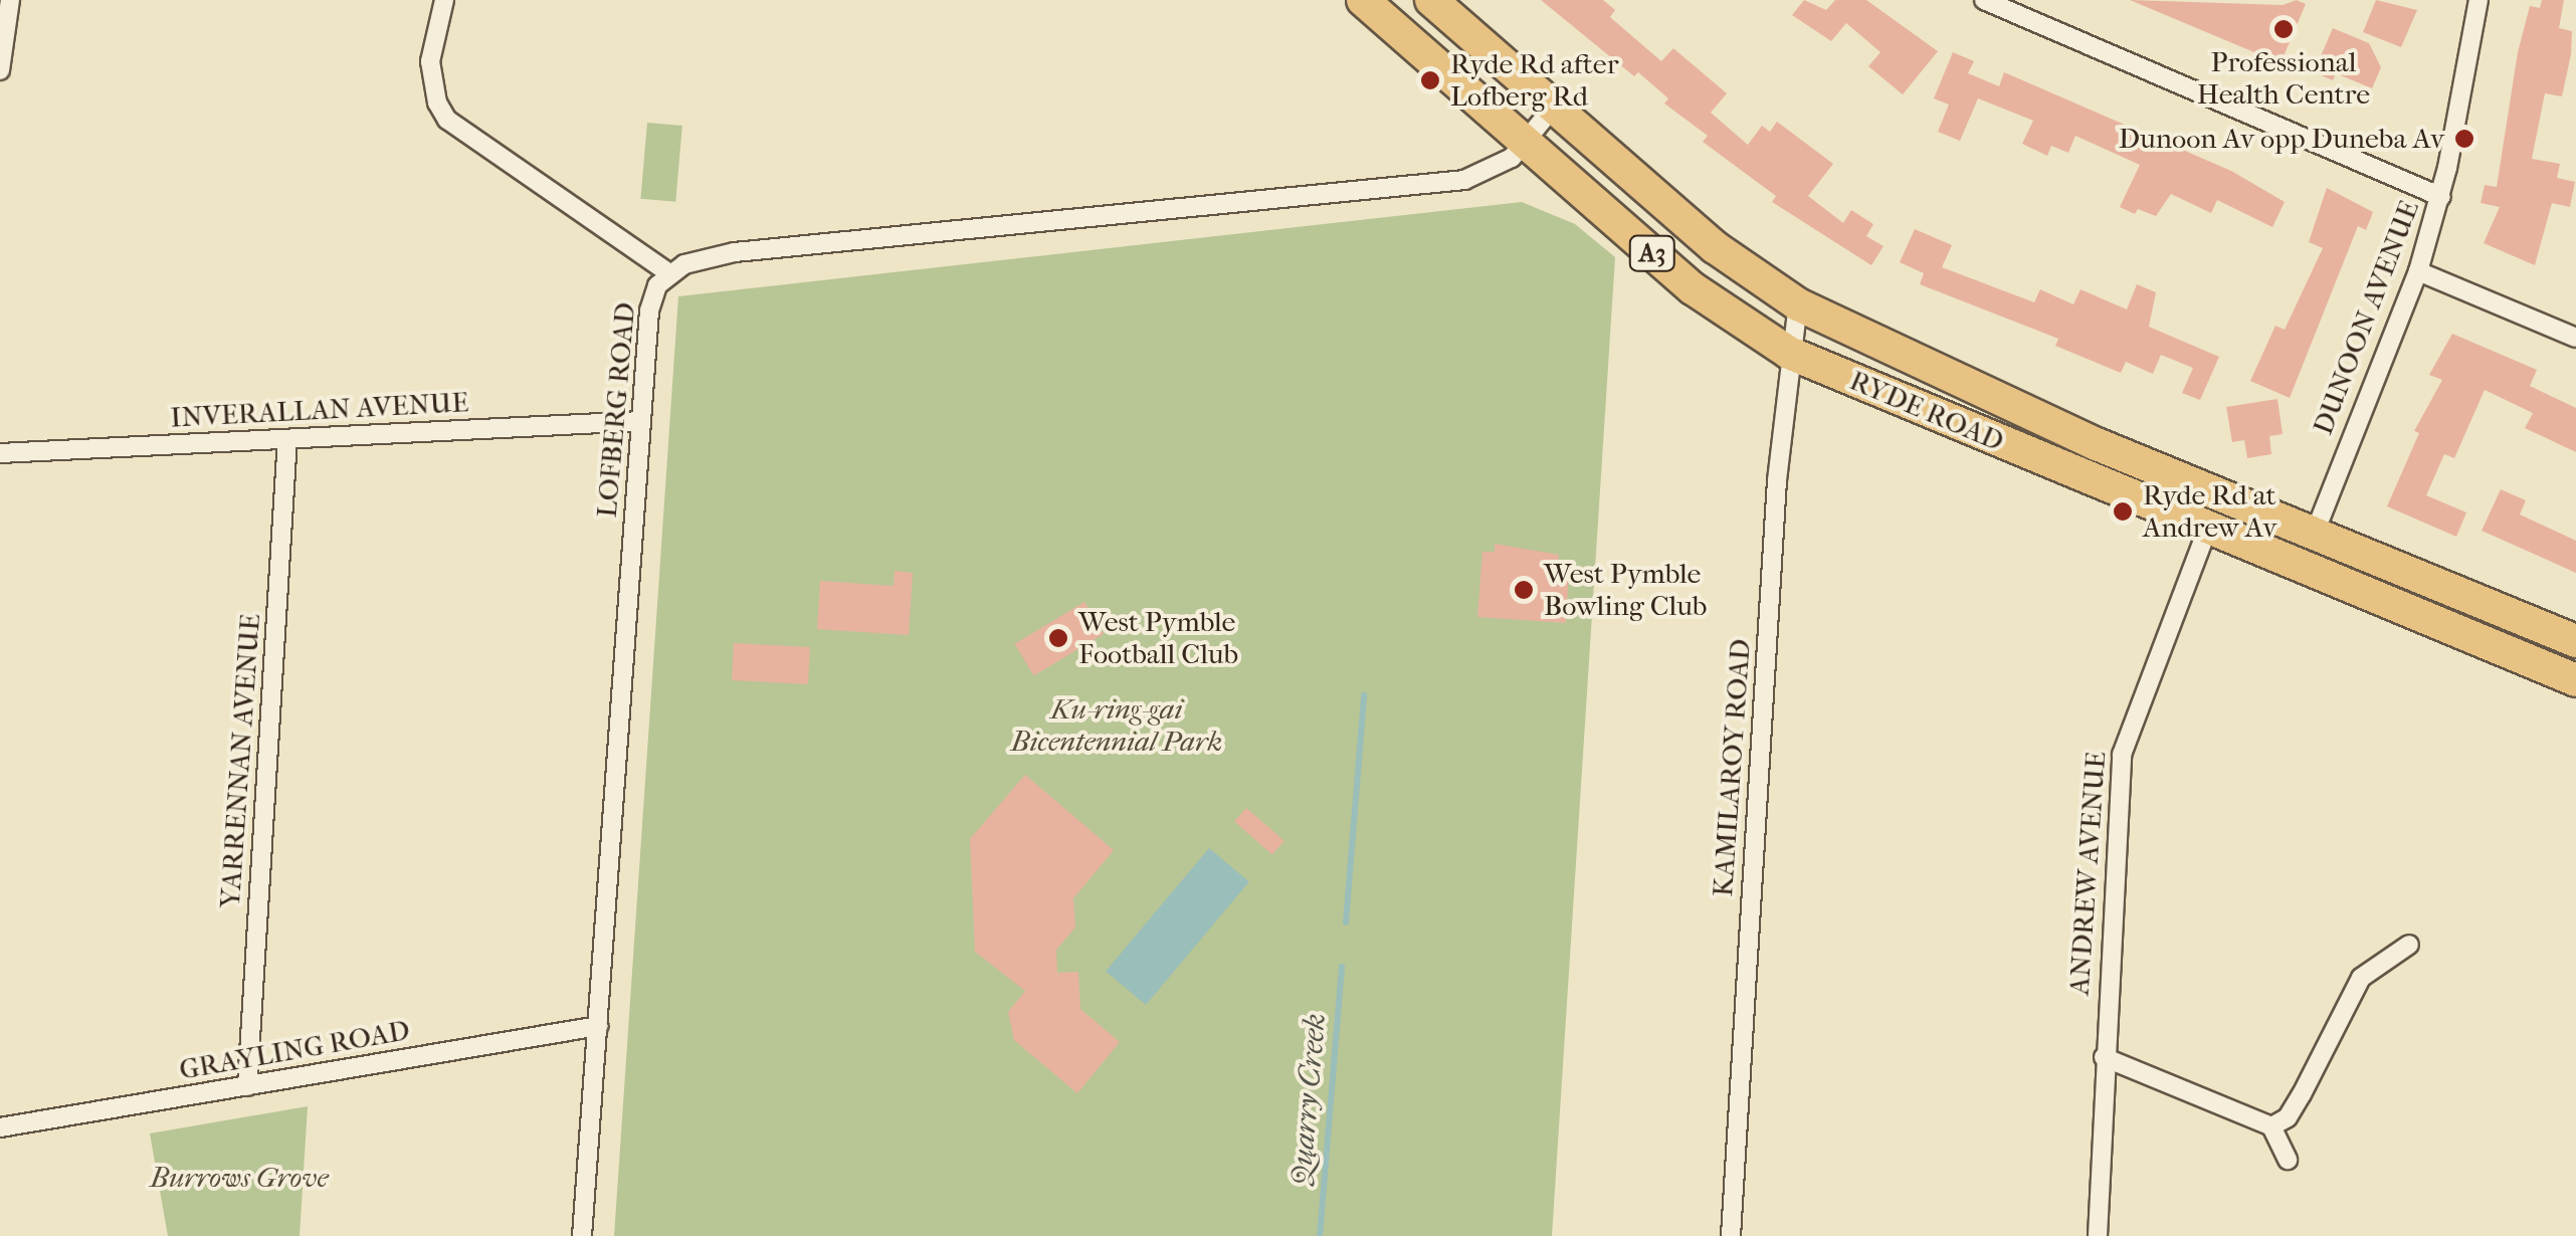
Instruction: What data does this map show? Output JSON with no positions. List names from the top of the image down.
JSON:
{
  "streets": {
    "highway": ["A3", "RYDE ROAD"],
    "street": [
      "DUNOON AVENUE",
      "INVERALLAN AVENUE",
      "LOFBERG ROAD",
      "YARRENNAN AVENUE",
      "KAMILAROY ROAD",
      "ANDREW AVENUE",
      "GRAYLING ROAD"
    ]
  },
  "crossings": [
    ["DUNOON AVENUE", "RYDE ROAD"],
    ["INVERALLAN AVENUE", "LOFBERG ROAD"],
    ["INVERALLAN AVENUE", "YARRENNAN AVENUE"],
    ["LOFBERG ROAD", "RYDE ROAD"],
    ["LOFBERG ROAD", "GRAYLING ROAD"],
    ["RYDE ROAD", "KAMILAROY ROAD"],
    ["RYDE ROAD", "ANDREW AVENUE"],
    ["YARRENNAN AVENUE", "GRAYLING ROAD"]
  ],
  "water": ["Quarry Creek"],
  "parks": ["Ku-ring-gai Bicentennial Park", "Burrows Grove"],
  "places": [
    "Professional Health Centre",
    "Ryde Rd after Lofberg Rd",
    "Dunoon Av opp Duneba Av",
    "Ryde Rd at Andrew Av",
    "West Pymble Bowling Club",
    "West Pymble Football Club"
  ]
}
